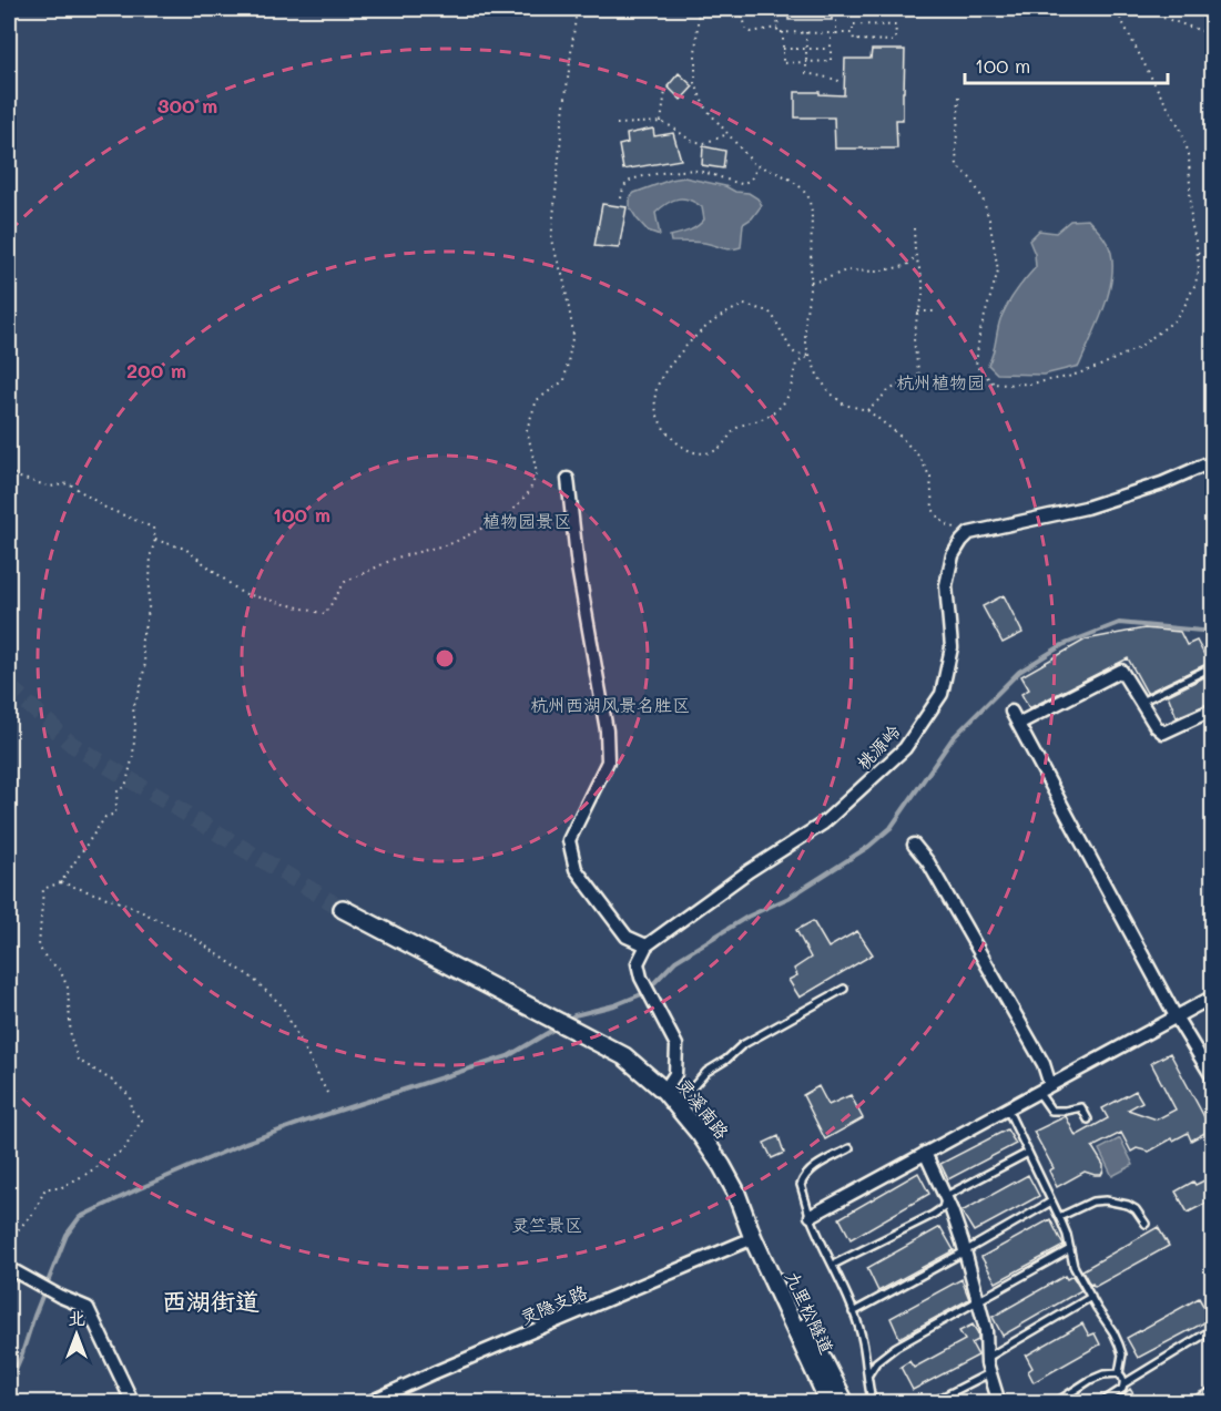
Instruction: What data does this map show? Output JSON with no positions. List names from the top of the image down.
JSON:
{
  "streets": {
    "main road": ["灵溪南路", "九里松隧道"],
    "street": ["桃源岭", "灵隐支路"]
  },
  "crossings": [
    ["灵溪南路", "灵隐支路"],
    ["灵溪南路", "九里松隧道"],
    ["灵隐支路", "九里松隧道"]
  ],
  "districts": ["西湖街道"],
  "parks": [
    "杭州植物园",
    "植物园景区",
    "杭州西湖风景名胜区",
    "灵竺景区"
  ],
  "scale_bar": "100 m",
  "north": "top",
  "rings": ["300 m", "200 m", "100 m"]
}
